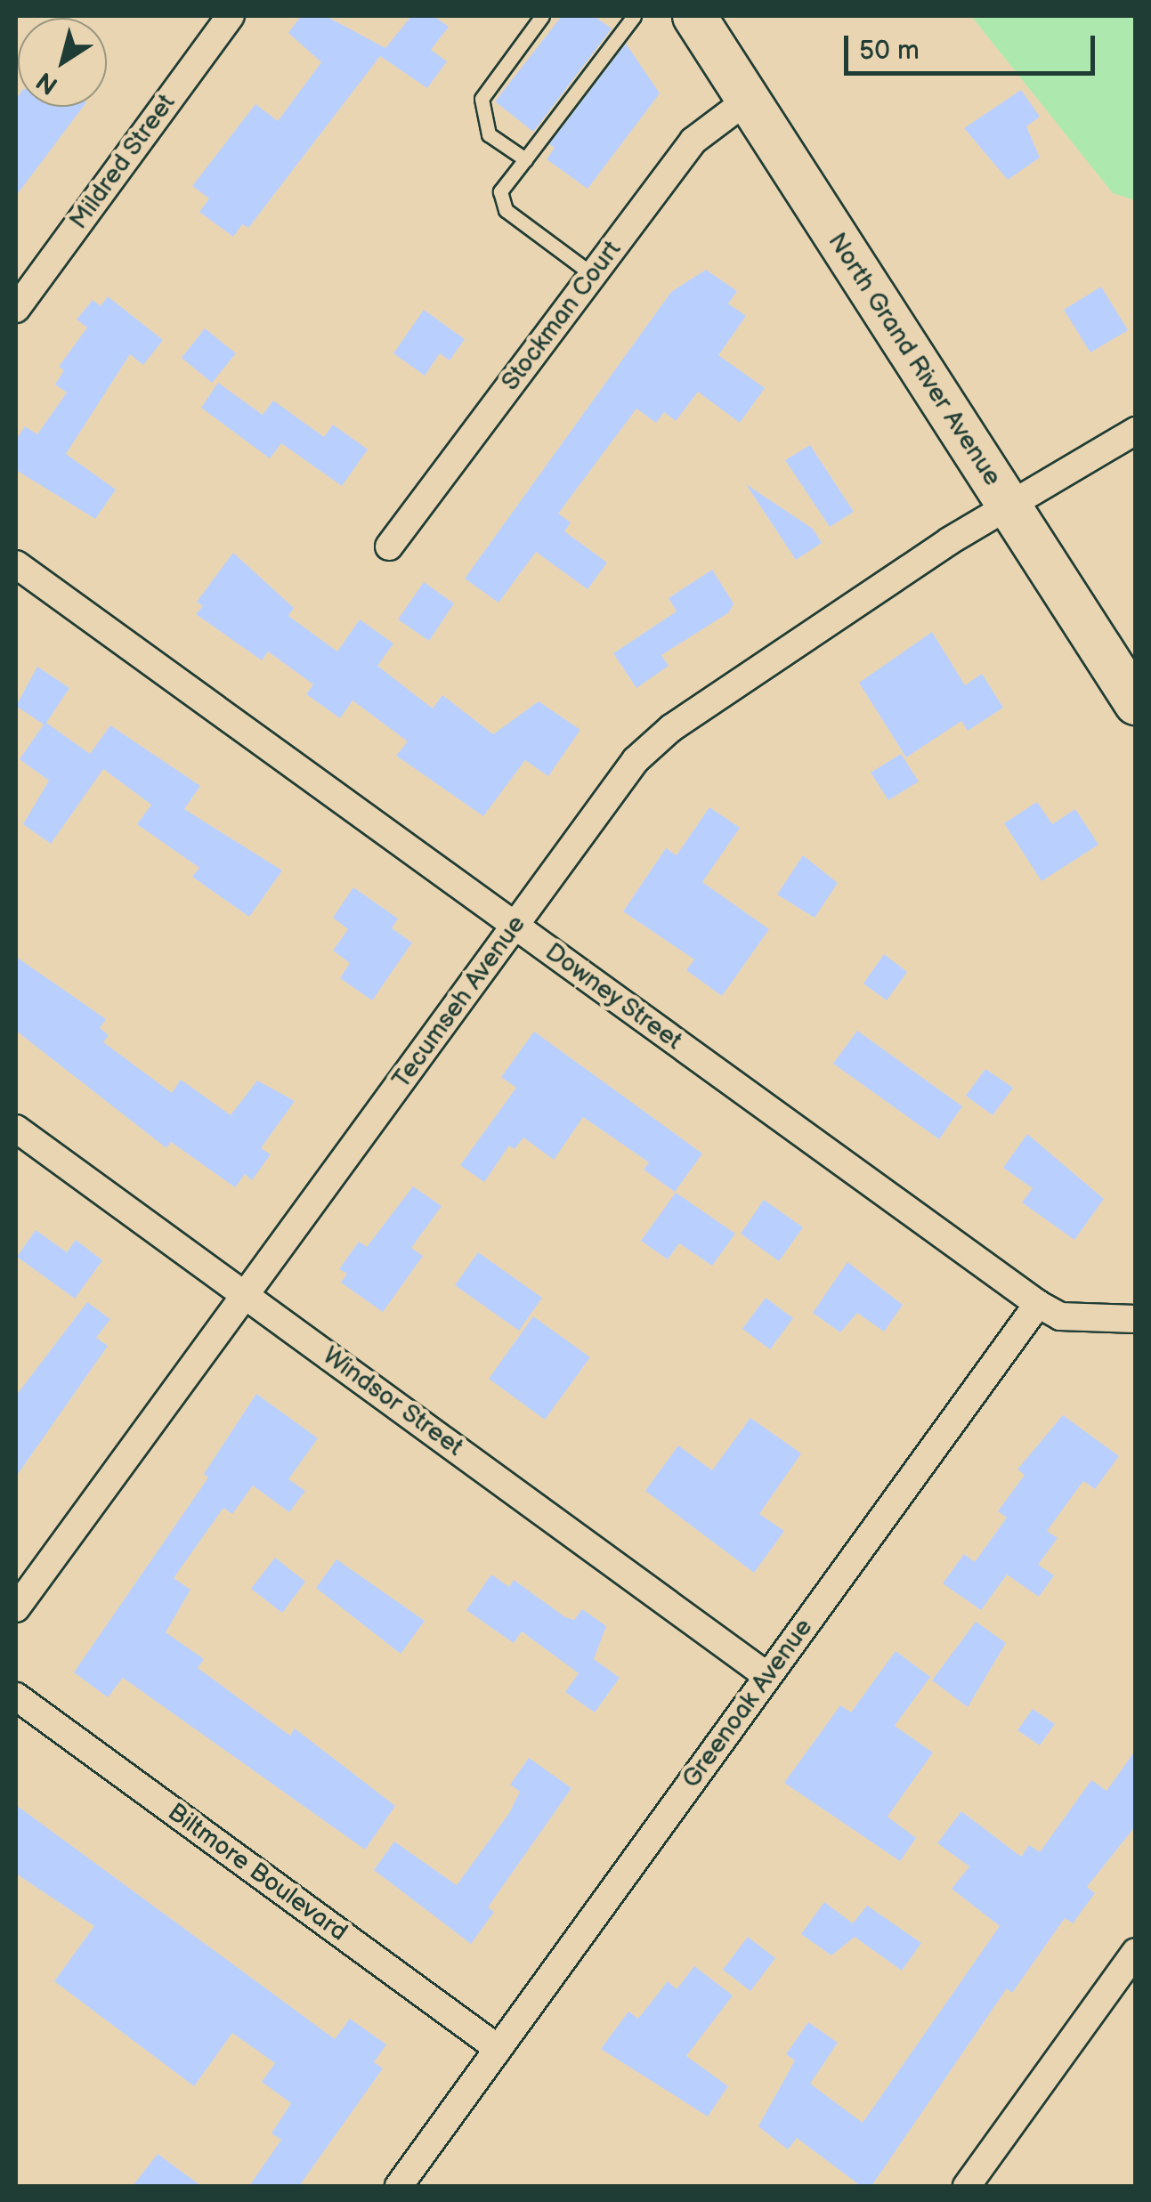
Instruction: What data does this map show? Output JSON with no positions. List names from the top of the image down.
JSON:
{
  "streets": {
    "main road": ["North Grand River Avenue"],
    "street": [
      "Mildred Street",
      "Stockman Court",
      "Downey Street",
      "Tecumseh Avenue",
      "Windsor Street",
      "Greenoak Avenue",
      "Biltmore Boulevard"
    ]
  },
  "crossings": [
    ["Stockman Court", "North Grand River Avenue"],
    ["North Grand River Avenue", "Tecumseh Avenue"],
    ["Downey Street", "Tecumseh Avenue"],
    ["Downey Street", "Greenoak Avenue"],
    ["Tecumseh Avenue", "Windsor Street"],
    ["Windsor Street", "Greenoak Avenue"],
    ["Greenoak Avenue", "Biltmore Boulevard"]
  ],
  "scale_bar": "50 m",
  "north": "bottom left"
}
